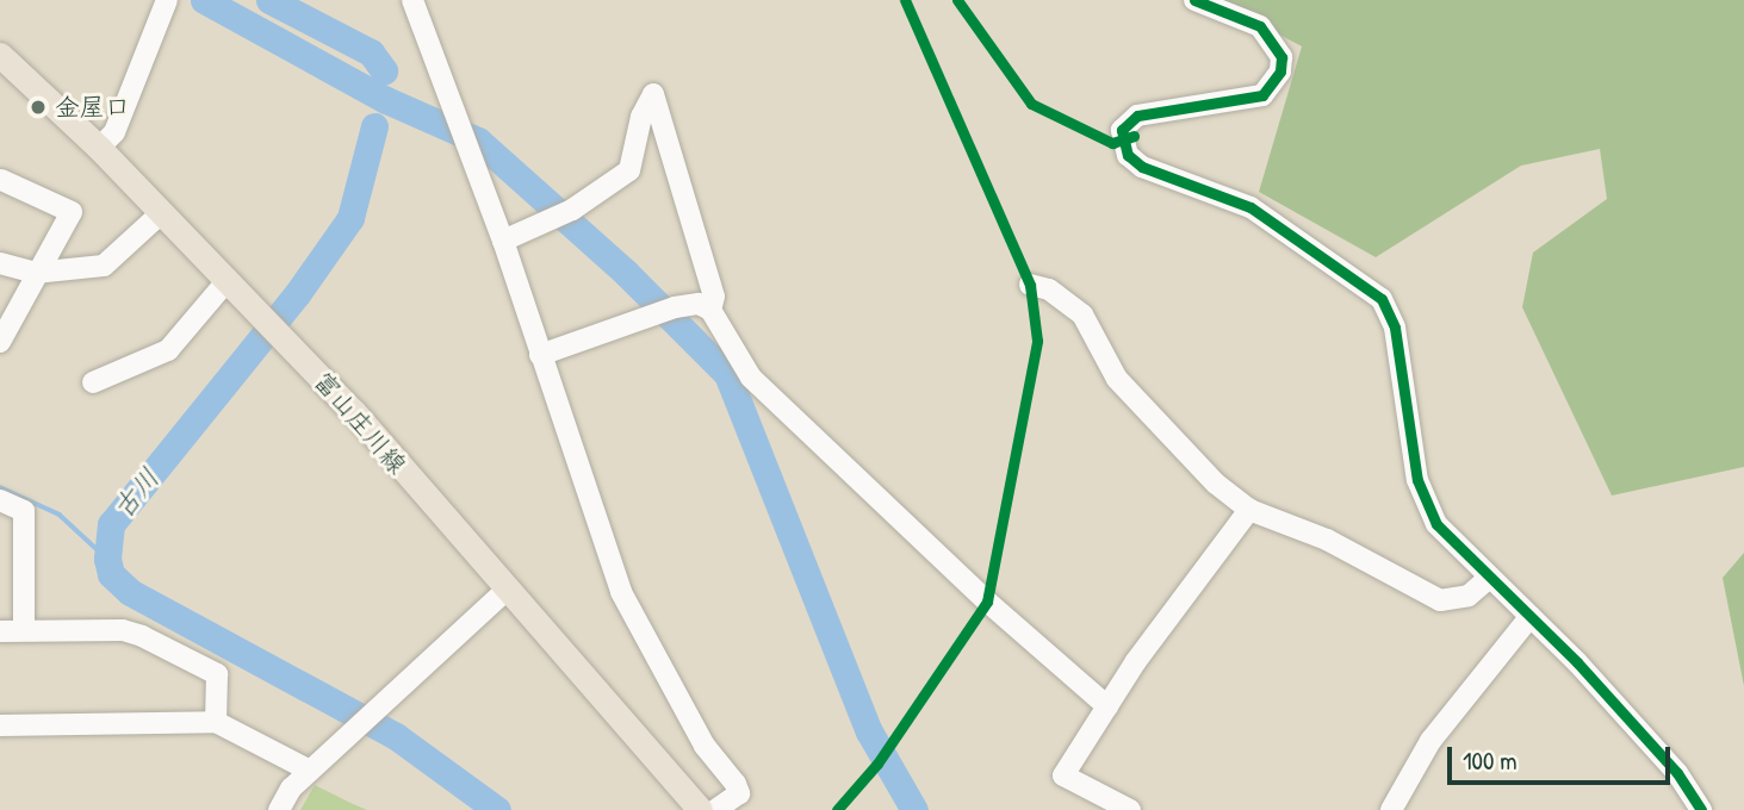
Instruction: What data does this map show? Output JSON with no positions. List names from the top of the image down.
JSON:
{
  "streets": {
    "main road": ["富山庄川線"]
  },
  "water": ["古川"],
  "places": ["金屋口"],
  "scale_bar": "100 m"
}
